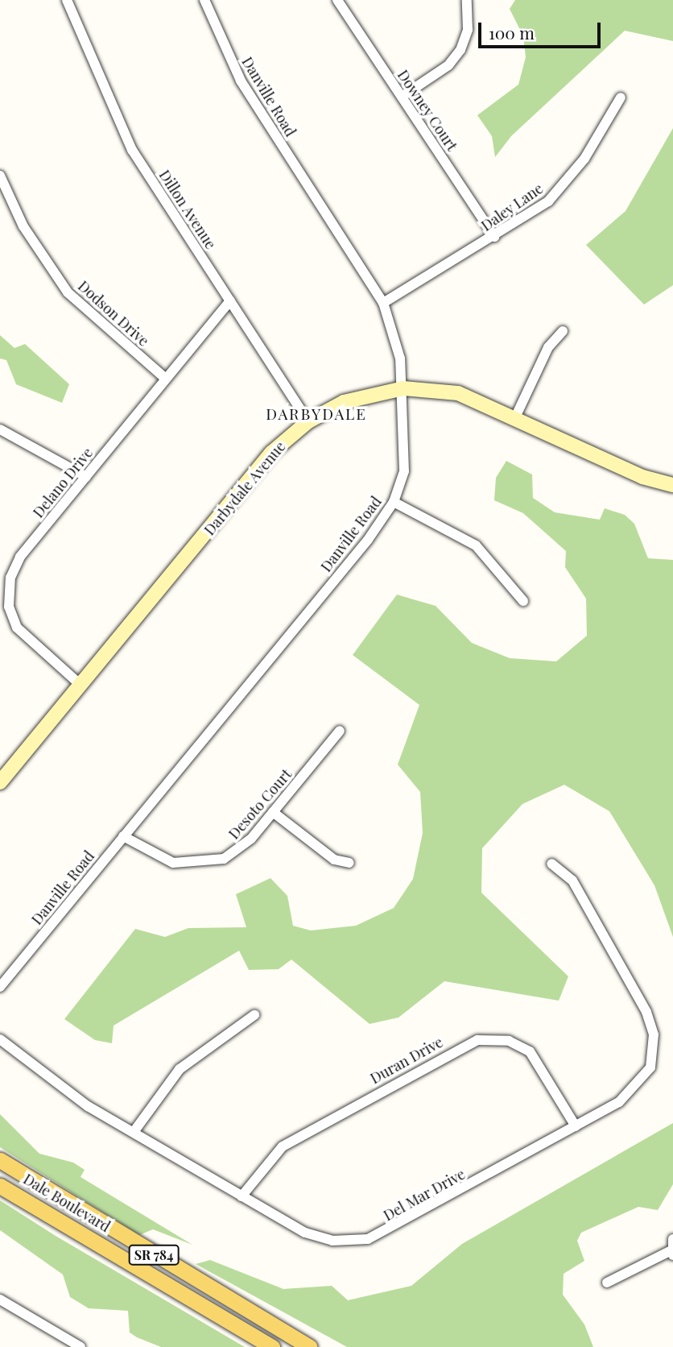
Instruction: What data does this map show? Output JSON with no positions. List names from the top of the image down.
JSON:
{
  "streets": {
    "main road": ["Dale Boulevard", "SR 784"],
    "street": [
      "Danville Road",
      "Downey Court",
      "Daley Lane",
      "Dillon Avenue",
      "Dodson Drive",
      "Delano Drive",
      "Darbydale Avenue",
      "Desoto Court",
      "Duran Drive",
      "Del Mar Drive"
    ]
  },
  "crossings": [
    ["Danville Road", "Daley Lane"],
    ["Danville Road", "Darbydale Avenue"],
    ["Danville Road", "Desoto Court"],
    ["Downey Court", "Daley Lane"],
    ["Dillon Avenue", "Delano Drive"],
    ["Dillon Avenue", "Darbydale Avenue"],
    ["Dodson Drive", "Delano Drive"],
    ["Delano Drive", "Darbydale Avenue"],
    ["Duran Drive", "Del Mar Drive"]
  ],
  "districts": ["DARBYDALE"],
  "scale_bar": "100 m"
}
